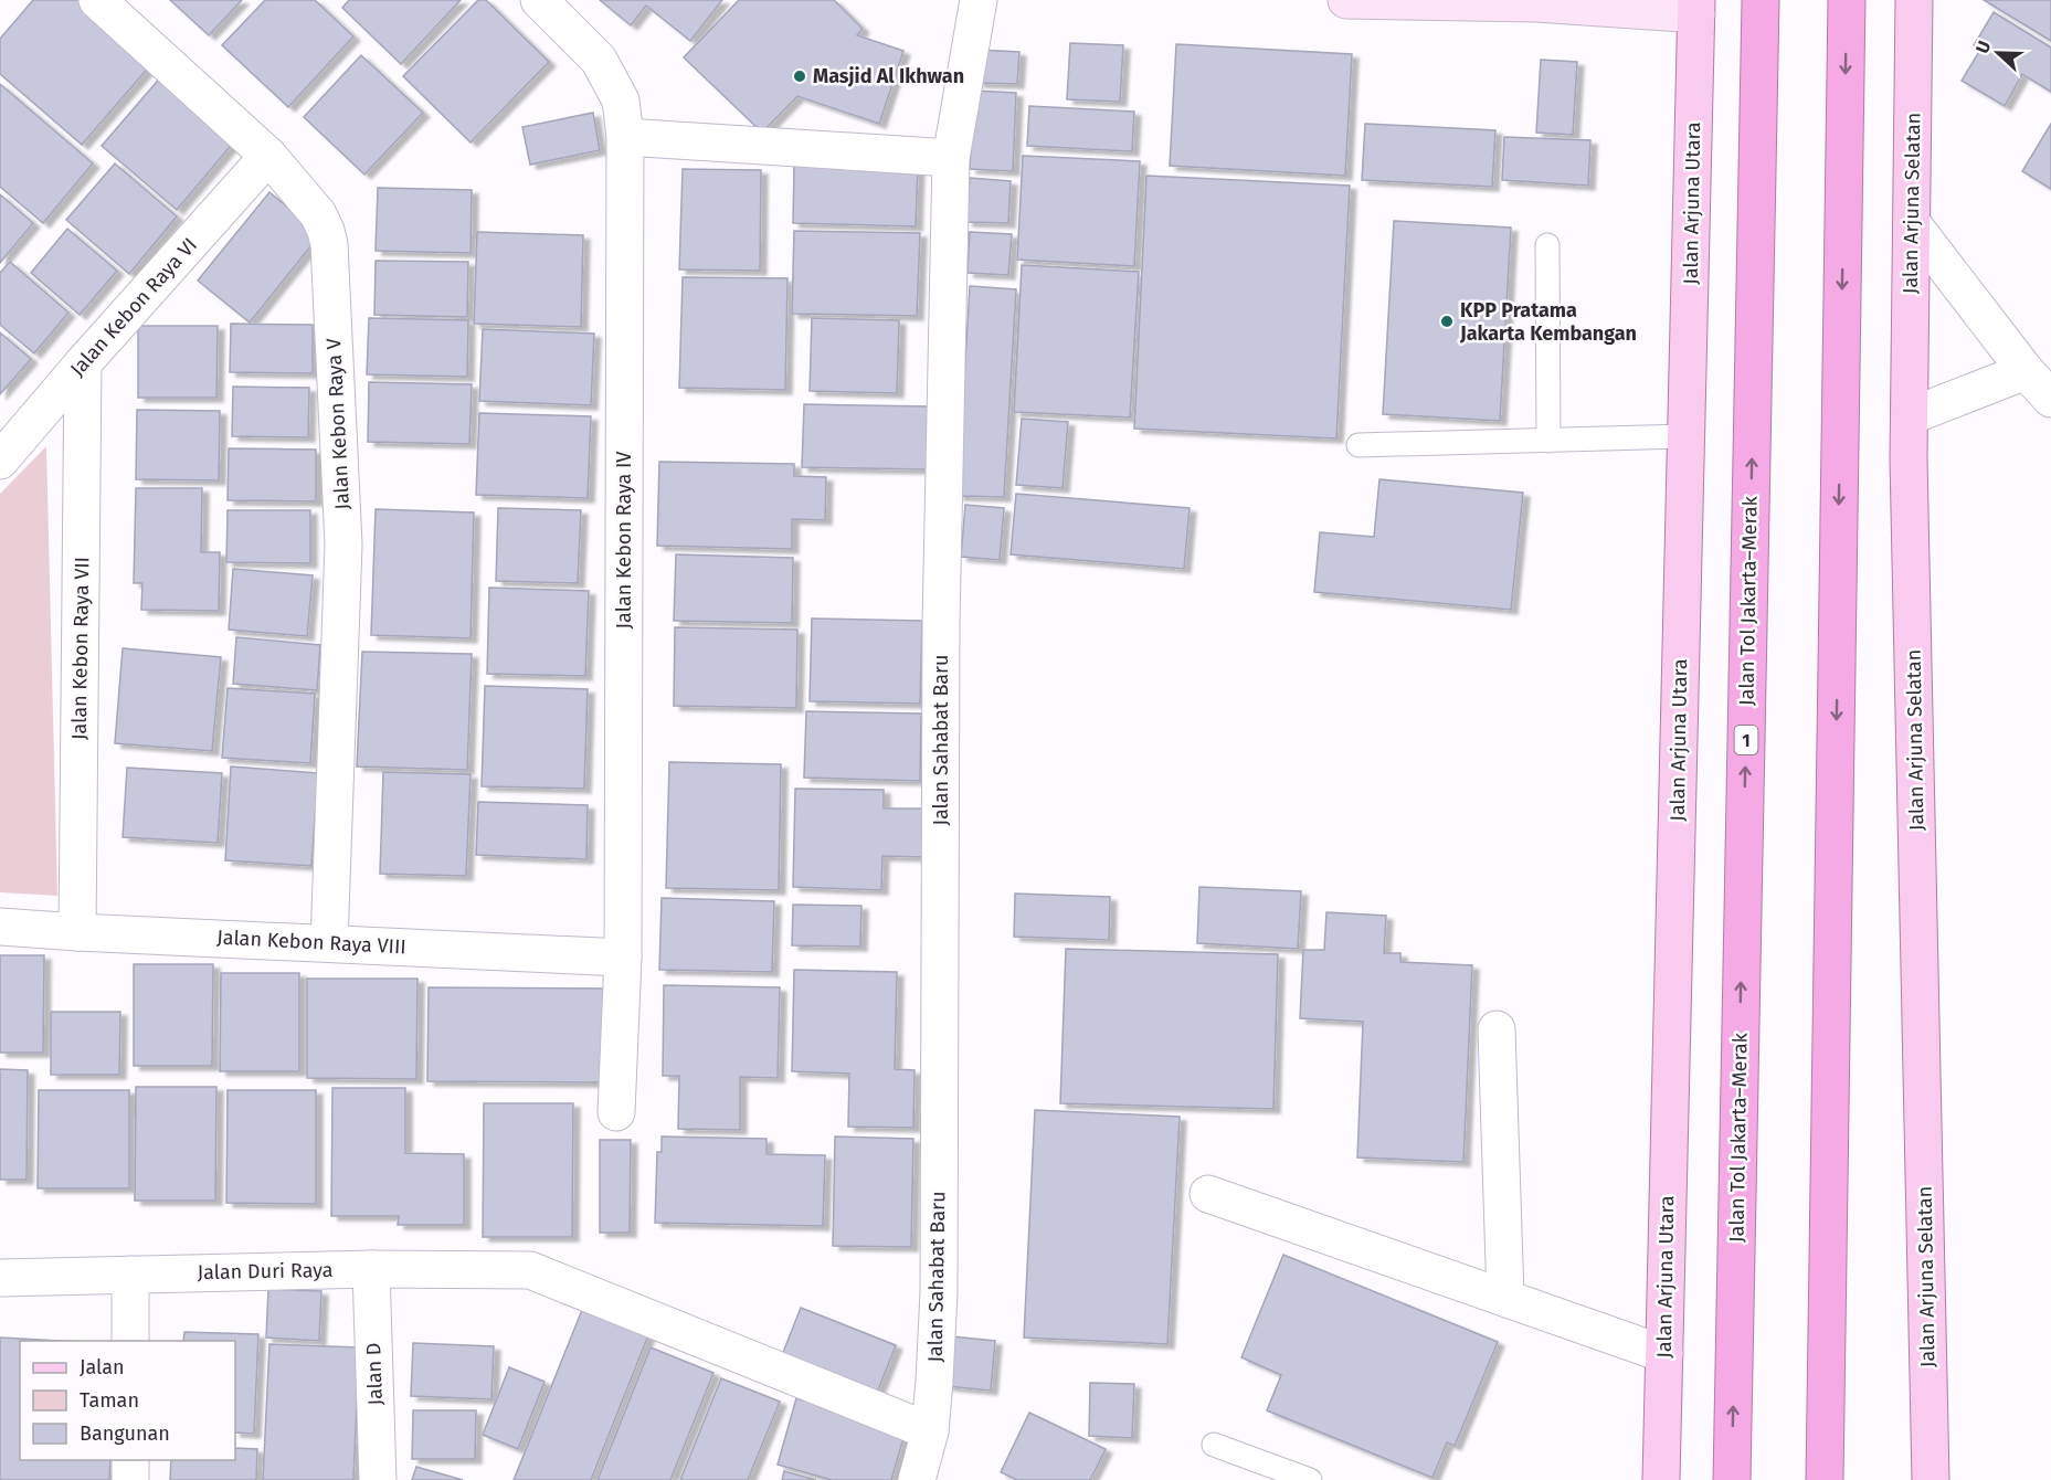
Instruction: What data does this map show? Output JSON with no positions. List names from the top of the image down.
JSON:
{
  "streets": {
    "highway": ["Jalan Tol Jakarta–Merak", "1"],
    "main road": ["Jalan Arjuna Utara", "Jalan Arjuna Selatan"],
    "street": [
      "Jalan Kebon Raya VI",
      "Jalan Kebon Raya V",
      "Jalan Kebon Raya IV",
      "Jalan Kebon Raya VII",
      "Jalan Sahabat Baru",
      "Jalan Kebon Raya VIII",
      "Jalan Duri Raya",
      "Jalan D"
    ]
  },
  "crossings": [
    ["Jalan Kebon Raya VI", "Jalan Kebon Raya V"],
    ["Jalan Kebon Raya VI", "Jalan Kebon Raya VII"],
    ["Jalan Kebon Raya V", "Jalan Kebon Raya VIII"],
    ["Jalan Kebon Raya IV", "Jalan Kebon Raya VIII"],
    ["Jalan Kebon Raya VII", "Jalan Kebon Raya VIII"],
    ["Jalan Sahabat Baru", "Jalan Duri Raya"],
    ["Jalan Duri Raya", "Jalan D"]
  ],
  "places": ["Masjid Al Ikhwan", "KPP Pratama Jakarta Kembangan"],
  "legend": ["Jalan", "Taman", "Bangunan"],
  "north": "left"
}
